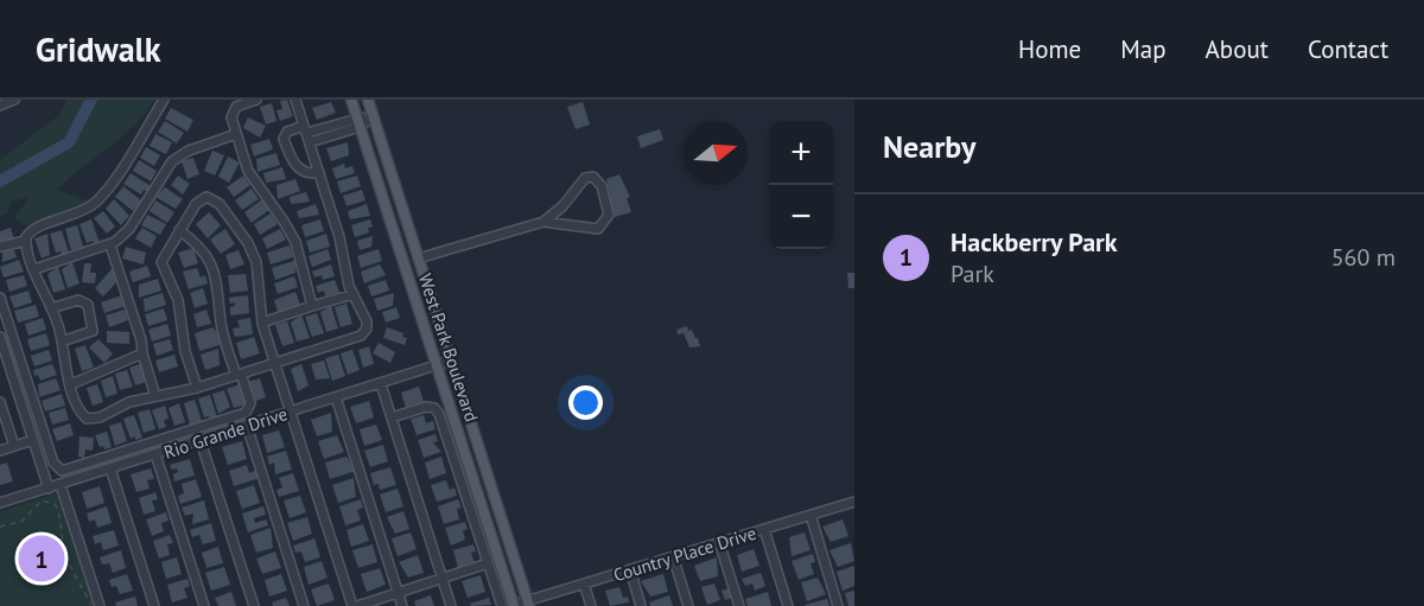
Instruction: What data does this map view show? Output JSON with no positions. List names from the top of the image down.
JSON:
{
  "streets": {
    "main road": ["West Park Boulevard"],
    "street": ["Rio Grande Drive", "Country Place Drive"]
  },
  "crossings": [
    ["West Park Boulevard", "Rio Grande Drive"],
    ["West Park Boulevard", "Country Place Drive"]
  ],
  "north": "right",
  "page": {
    "header": "Gridwalk",
    "nav": [
      "Home",
      "Map",
      "About",
      "Contact"
    ],
    "heading": "Nearby",
    "map_buttons": ["+", "−"],
    "list": [
      {
        "mark": "1",
        "name": "Hackberry Park",
        "note": "Park",
        "value": "560 m"
      }
    ],
    "pins": "1"
  }
}
